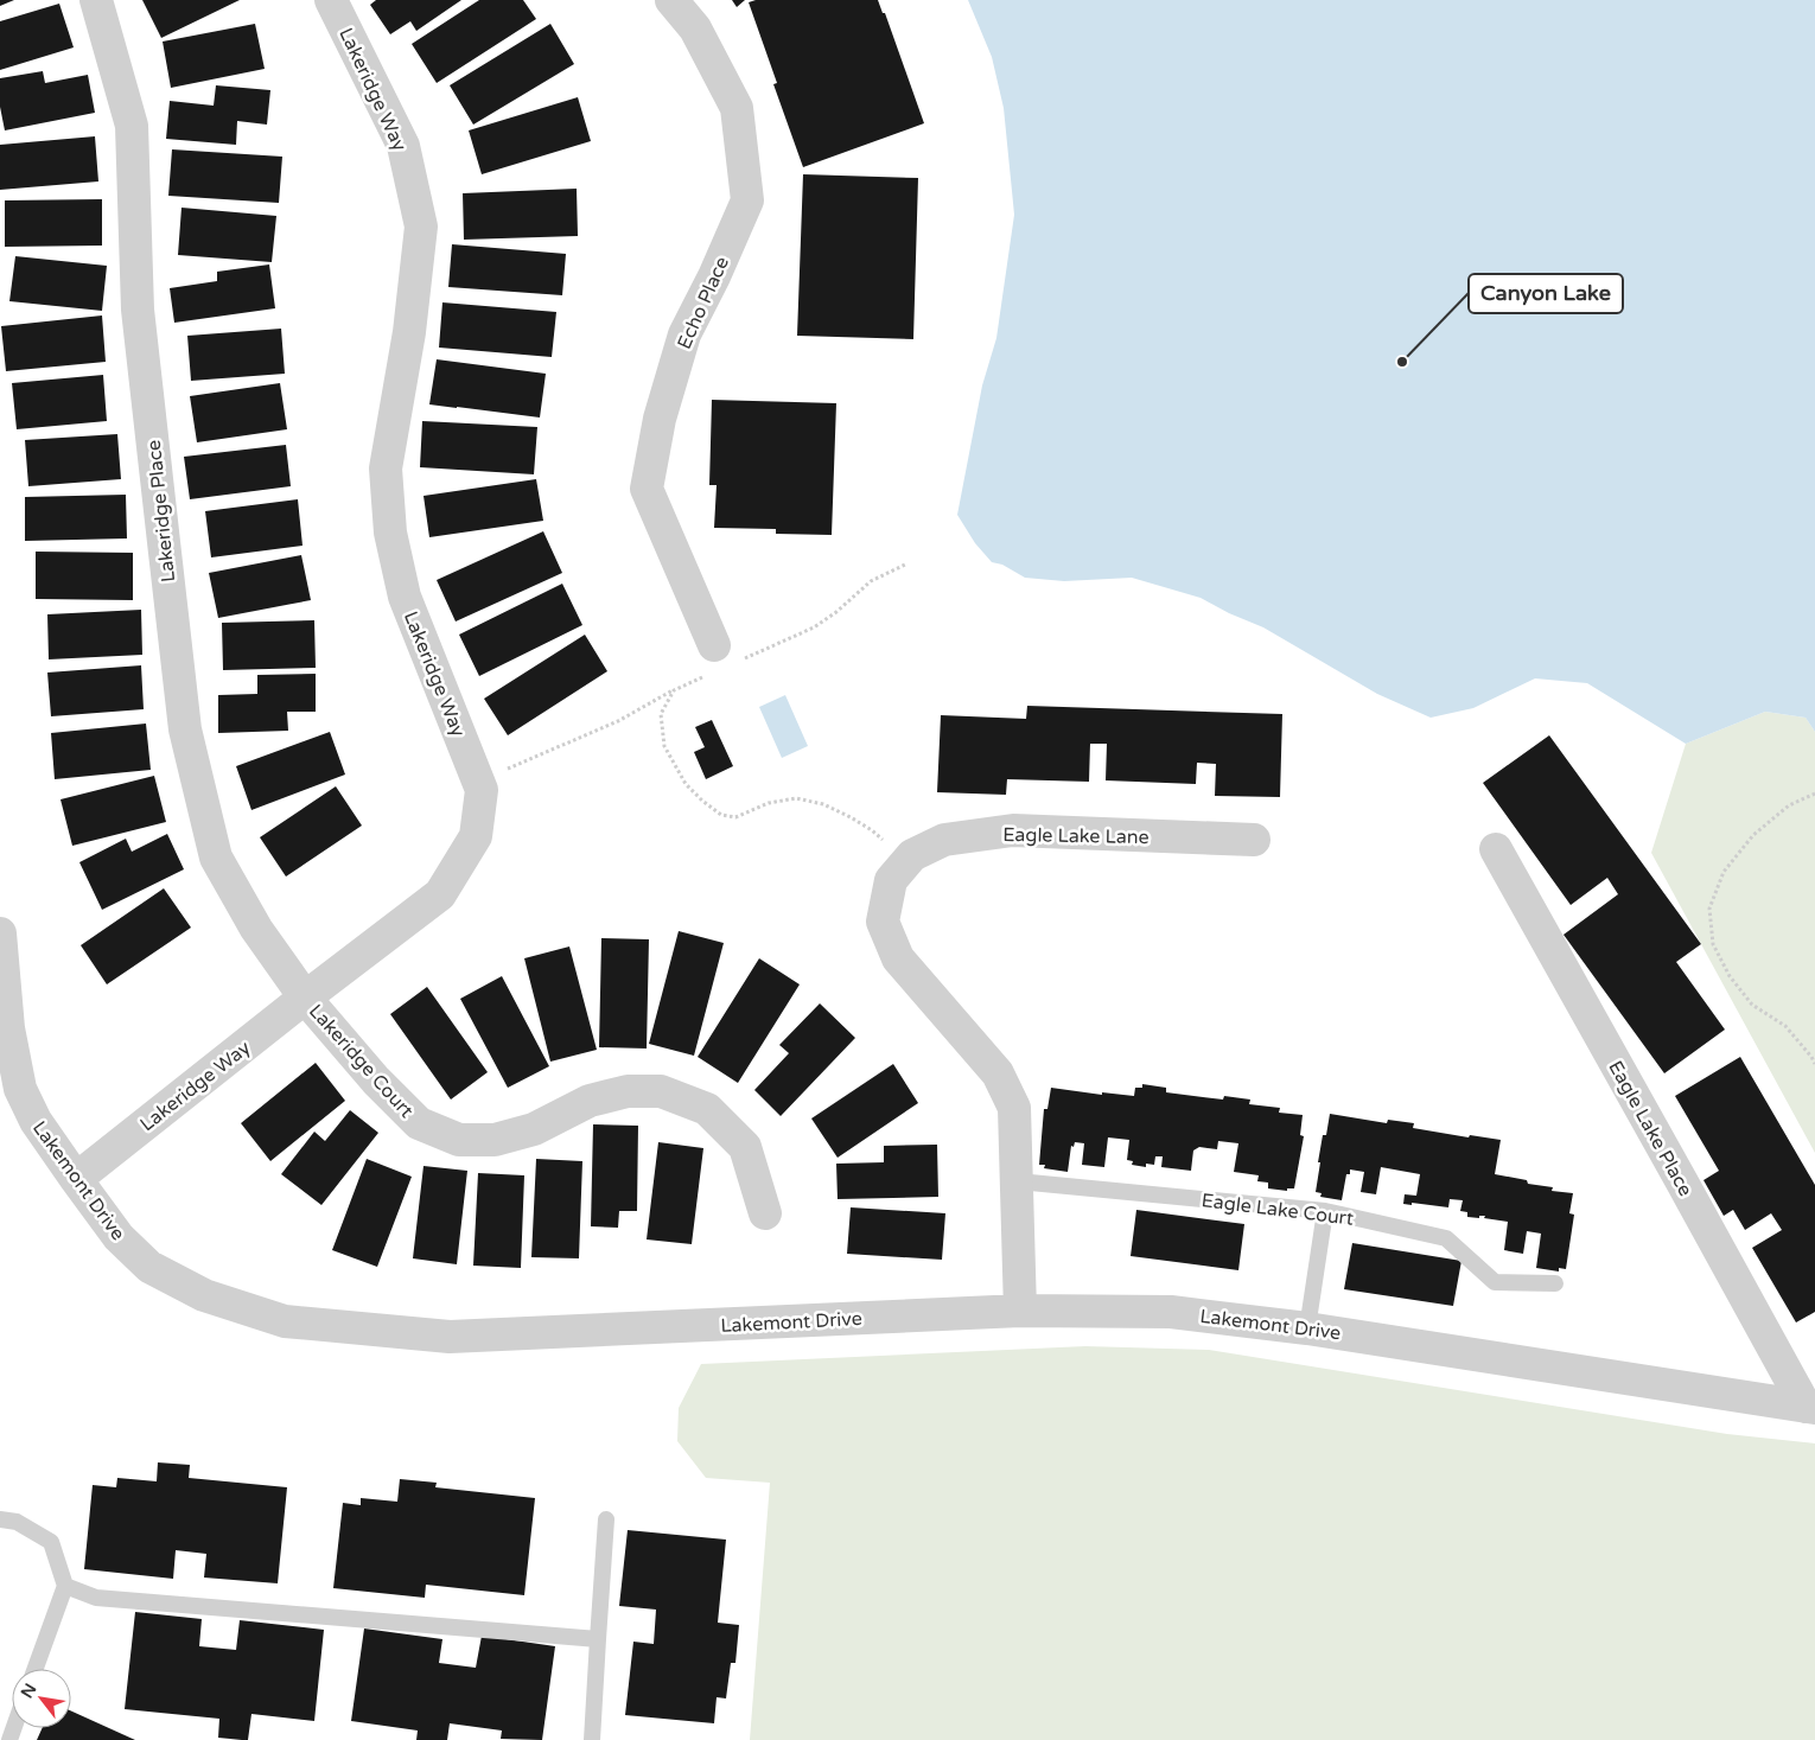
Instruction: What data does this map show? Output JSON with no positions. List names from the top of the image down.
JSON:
{
  "streets": {
    "street": [
      "Lakeridge Way",
      "Echo Place",
      "Lakeridge Place",
      "Eagle Lake Lane",
      "Lakeridge Court",
      "Eagle Lake Place",
      "Lakemont Drive"
    ],
    "lane": ["Eagle Lake Court"]
  },
  "crossings": [
    ["Lakeridge Way", "Lakeridge Place"],
    ["Lakeridge Way", "Lakeridge Court"],
    ["Lakeridge Way", "Lakemont Drive"],
    ["Lakeridge Place", "Lakeridge Court"],
    ["Eagle Lake Lane", "Lakemont Drive"],
    ["Eagle Lake Lane", "Eagle Lake Court"],
    ["Eagle Lake Place", "Lakemont Drive"]
  ],
  "places": ["Canyon Lake"],
  "north": "top left"
}
